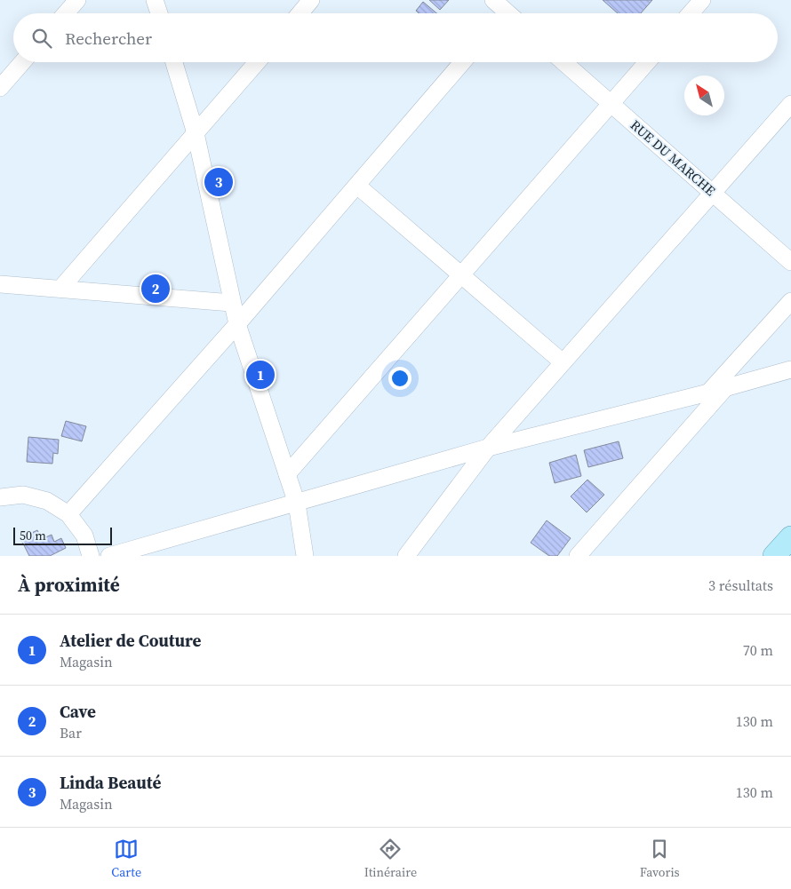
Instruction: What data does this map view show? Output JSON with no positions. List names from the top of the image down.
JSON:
{
  "streets": {
    "street": ["RUE DU MARCHE"]
  },
  "scale_bar": "50 m",
  "north": "top left",
  "page": {
    "search": "Rechercher",
    "pins": ["3", "2", "1"],
    "scale": "50 m",
    "heading": ["À proximité", "3 résultats"],
    "list": [
      {
        "mark": "1",
        "name": "Atelier de Couture",
        "note": "Magasin",
        "value": "70 m"
      },
      {
        "mark": "2",
        "name": "Cave",
        "note": "Bar",
        "value": "130 m"
      },
      {
        "mark": "3",
        "name": "Linda Beauté",
        "note": "Magasin",
        "value": "130 m"
      }
    ],
    "nav": ["Carte", "Itinéraire", "Favoris"]
  }
}
